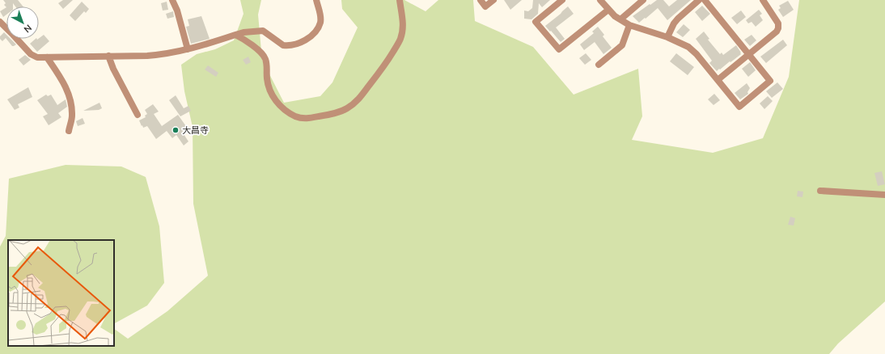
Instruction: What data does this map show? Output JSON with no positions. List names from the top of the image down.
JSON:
{
  "places": ["大昌寺"],
  "north": "bottom right"
}
